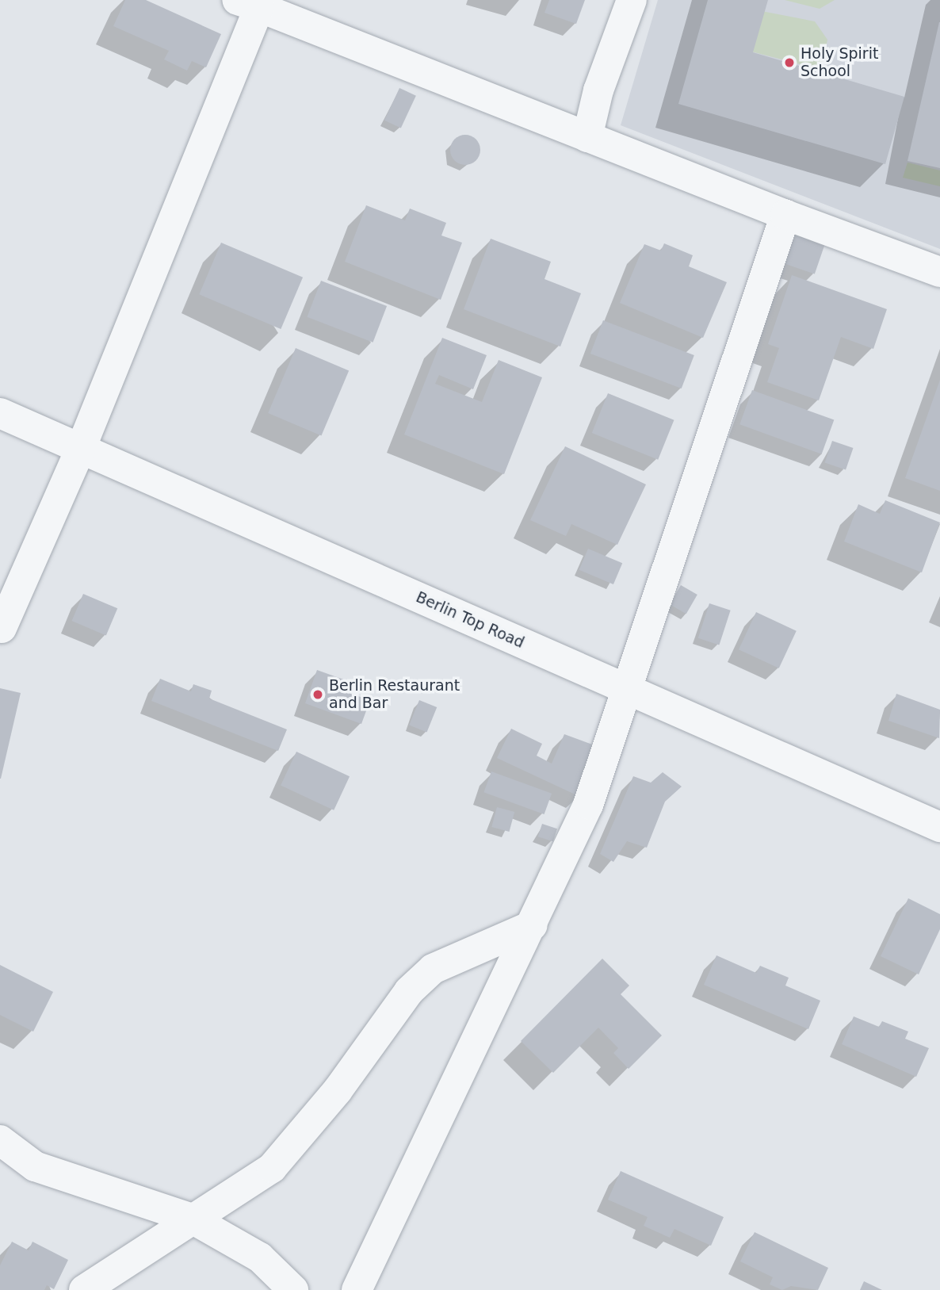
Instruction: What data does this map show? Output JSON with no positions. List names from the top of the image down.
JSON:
{
  "streets": {
    "street": ["Berlin Top Road"]
  },
  "places": ["Holy Spirit School", "Berlin Restaurant and Bar"]
}
